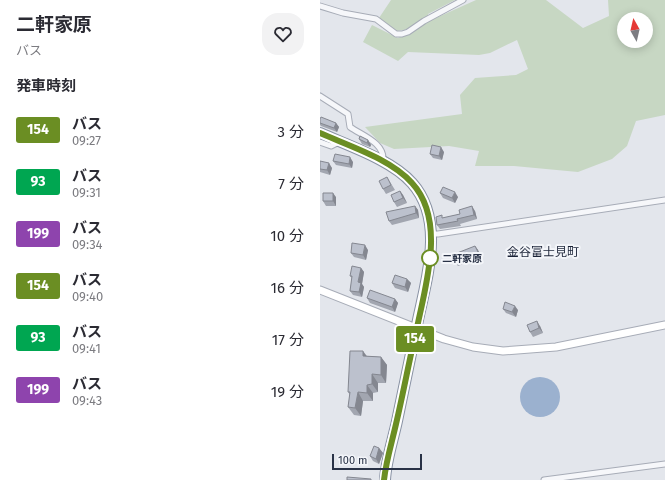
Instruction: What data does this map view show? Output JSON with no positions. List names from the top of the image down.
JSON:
{
  "districts": ["金谷富士見町"],
  "places": ["二軒家原"],
  "lines": ["bus line 154"],
  "scale_bar": "100 m",
  "north": "top",
  "page": {
    "heading": [
      ["二軒家原", "バス"],
      "発車時刻"
    ],
    "on_map": "154",
    "list": [
      {
        "mark": "154",
        "name": "バス",
        "note": "09:27",
        "value": "3 分"
      },
      {
        "mark": "93",
        "name": "バス",
        "note": "09:31",
        "value": "7 分"
      },
      {
        "mark": "199",
        "name": "バス",
        "note": "09:34",
        "value": "10 分"
      },
      {
        "mark": "154",
        "name": "バス",
        "note": "09:40",
        "value": "16 分"
      },
      {
        "mark": "93",
        "name": "バス",
        "note": "09:41",
        "value": "17 分"
      },
      {
        "mark": "199",
        "name": "バス",
        "note": "09:43",
        "value": "19 分"
      }
    ],
    "scale": "100 m"
  }
}
